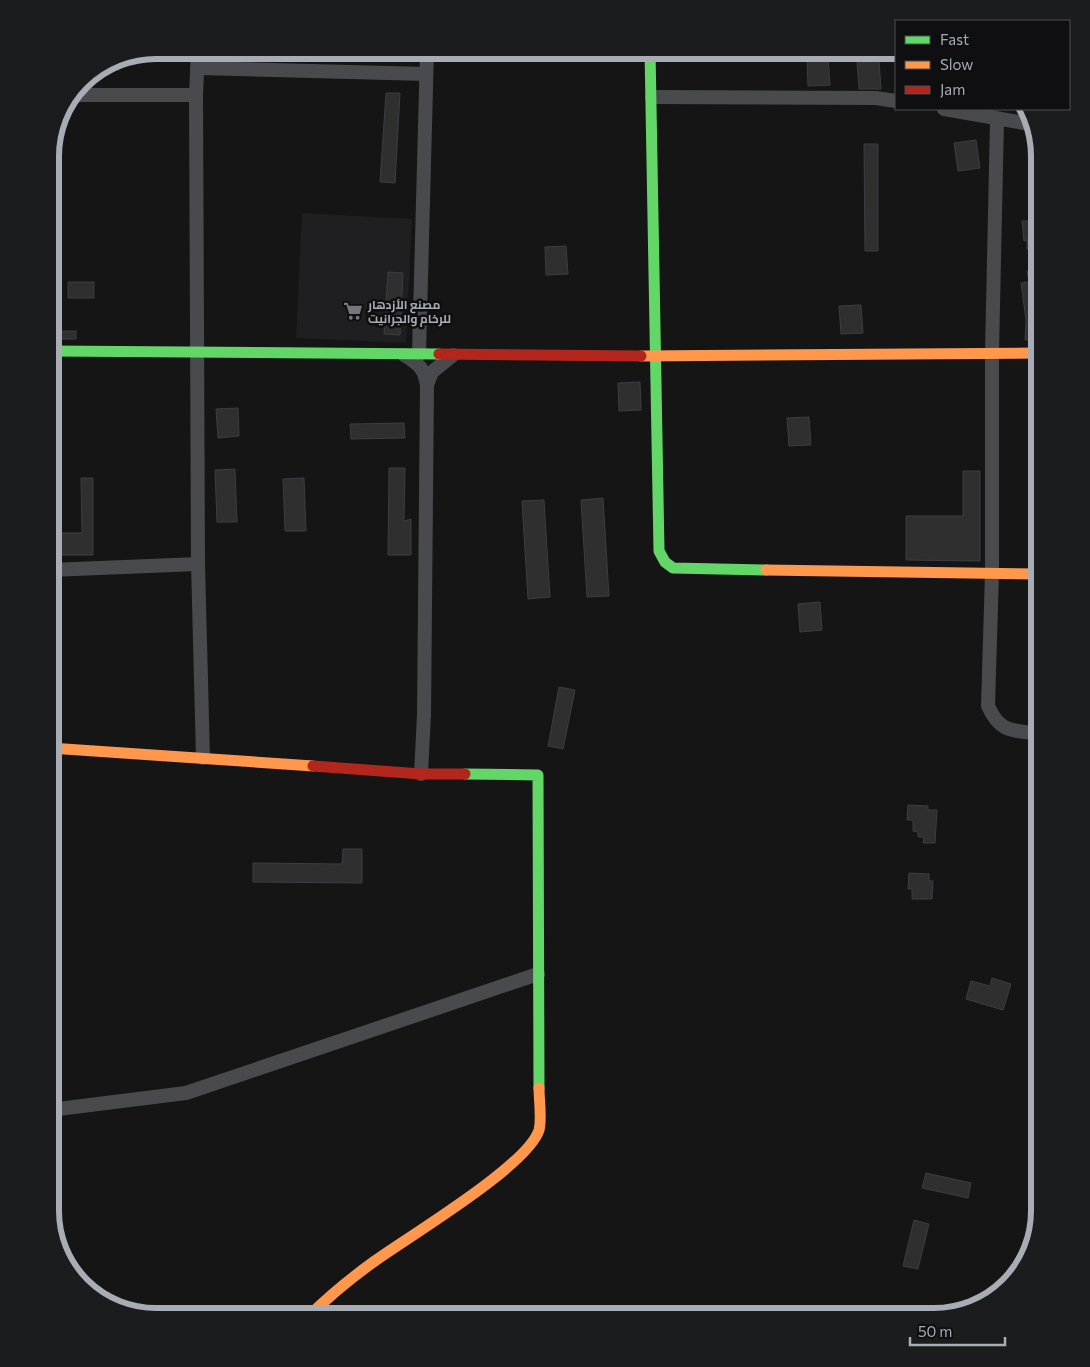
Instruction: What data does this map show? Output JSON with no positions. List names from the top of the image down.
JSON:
{
  "places": {
    "supermarket": ["مصنع الأزدهار للرخام والجرانيت"]
  },
  "legend": ["Fast", "Slow", "Jam"],
  "scale_bar": "50 m"
}
